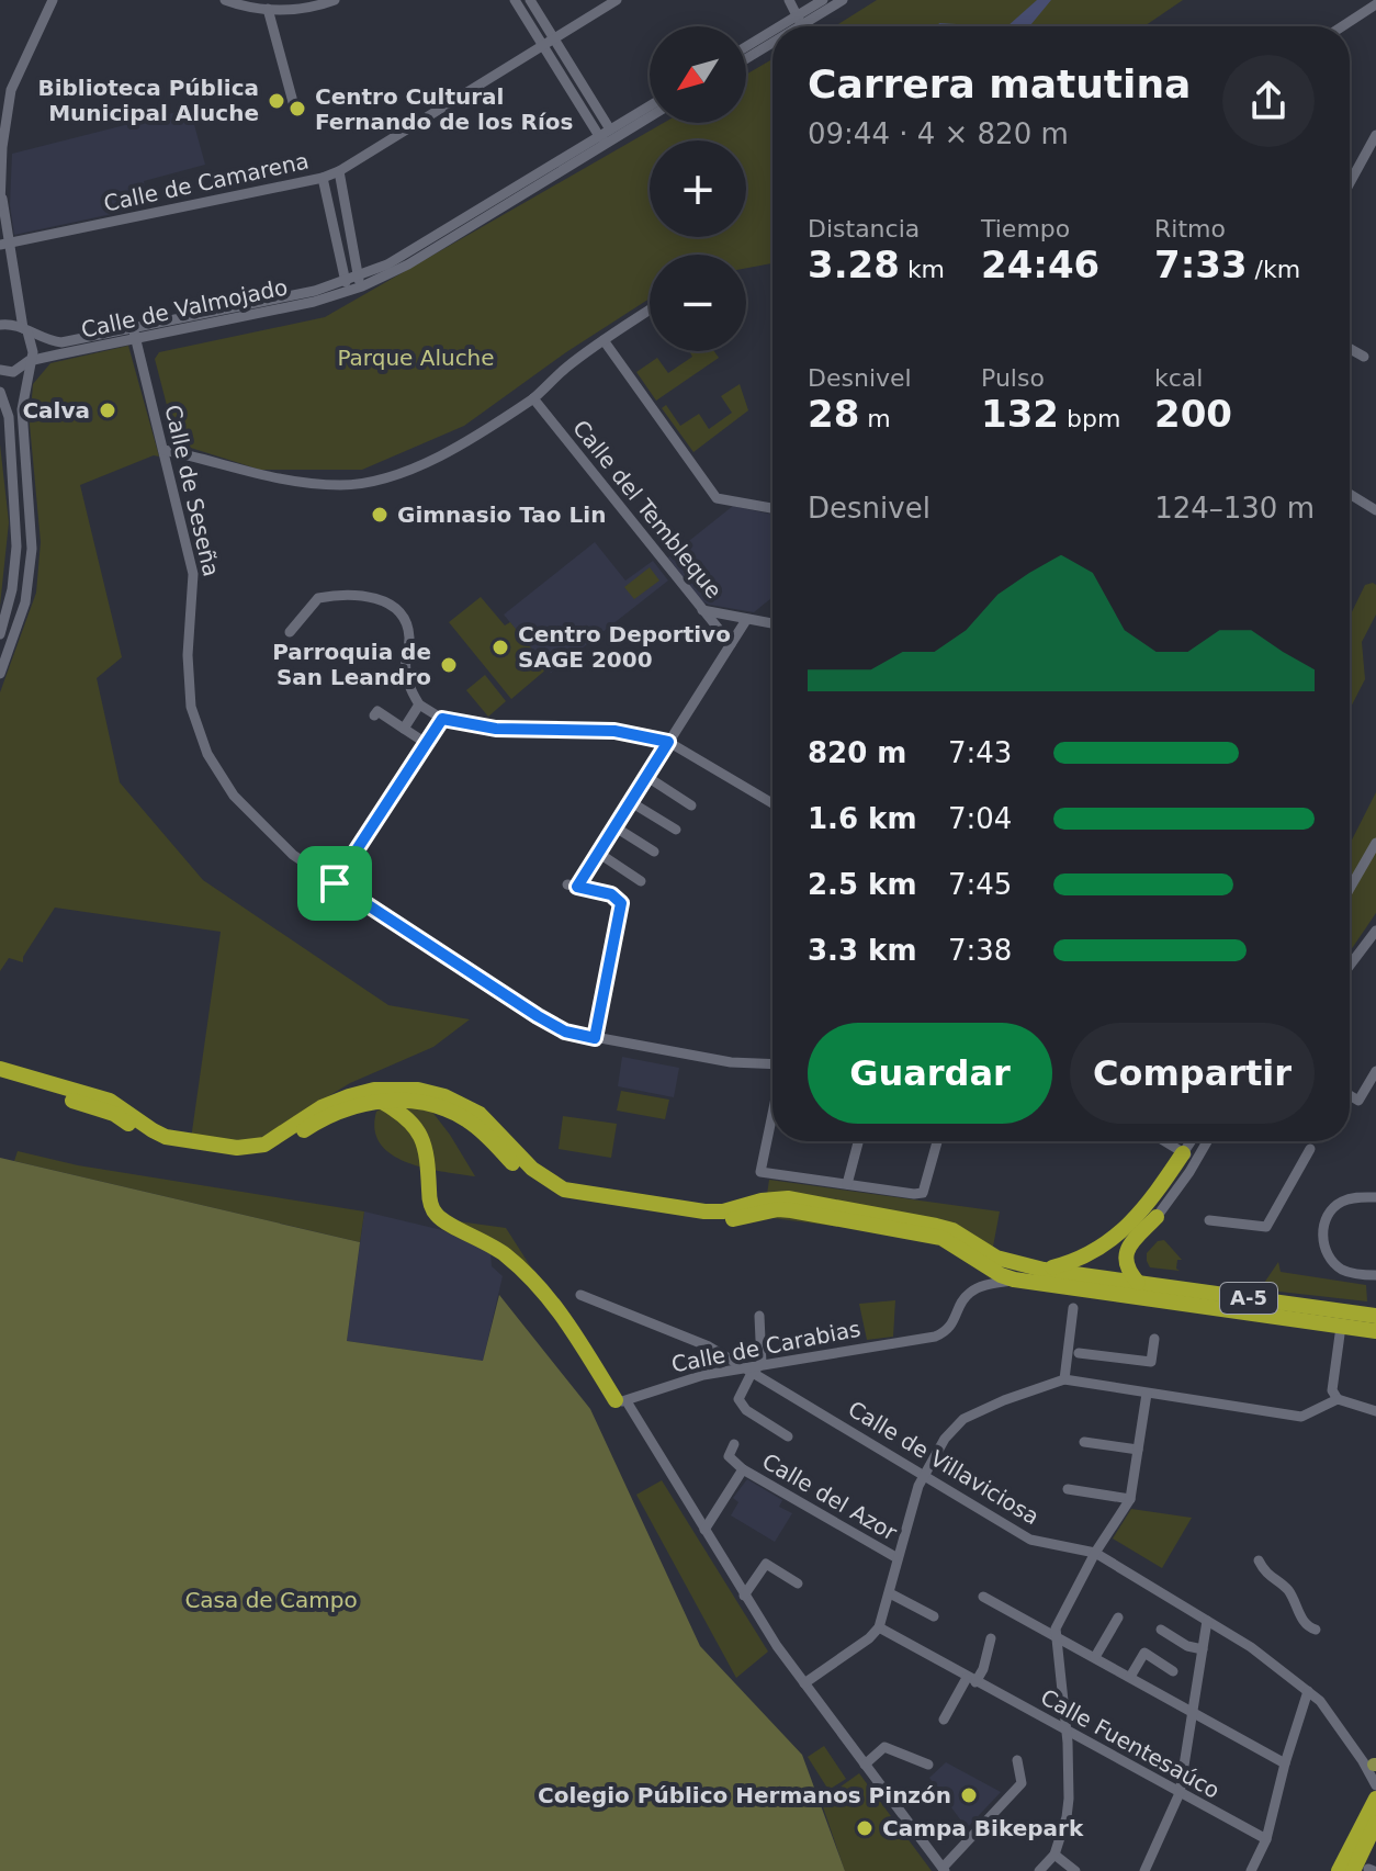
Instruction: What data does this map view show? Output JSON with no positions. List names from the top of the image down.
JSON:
{
  "streets": {
    "highway": ["A-5"],
    "street": [
      "Calle de Camarena",
      "Calle de Valmojado",
      "Calle de Seseña",
      "Calle del Tembleque",
      "Calle de Carabias",
      "Calle de Villaviciosa",
      "Calle del Azor",
      "Calle Fuentesaúco"
    ]
  },
  "crossings": [
    ["Calle de Valmojado", "Calle de Seseña"],
    ["A-5", "Calle de Carabias"],
    ["Calle de Carabias", "Calle de Villaviciosa"]
  ],
  "parks": ["Parque Aluche", "Casa de Campo"],
  "places": [
    "Biblioteca Pública Municipal Aluche",
    "Centro Cultural Fernando de los Ríos",
    "Calva",
    "Gimnasio Tao Lin",
    "Centro Deportivo SAGE 2000",
    "Parroquia de San Leandro",
    "Colegio Público Hermanos Pinzón",
    "Campa Bikepark"
  ],
  "north": "bottom left",
  "page": {
    "map_buttons": ["+", "−"],
    "heading": ["Carrera matutina", "09:44 · 4 × 820 m"],
    "stats": [
      ["Distancia", "3.28 km"],
      ["Tiempo", "24:46"],
      ["Ritmo", "7:33 /km"],
      ["Desnivel", "28 m"],
      ["Pulso", "132 bpm"],
      ["kcal", "200"]
    ],
    "chart": ["Desnivel", "124–130 m"],
    "list": [
      {
        "name": "820 m",
        "note": "7:43"
      },
      {
        "name": "1.6 km",
        "note": "7:04"
      },
      {
        "name": "2.5 km",
        "note": "7:45"
      },
      {
        "name": "3.3 km",
        "note": "7:38"
      }
    ],
    "buttons": ["Guardar", "Compartir"]
  }
}
